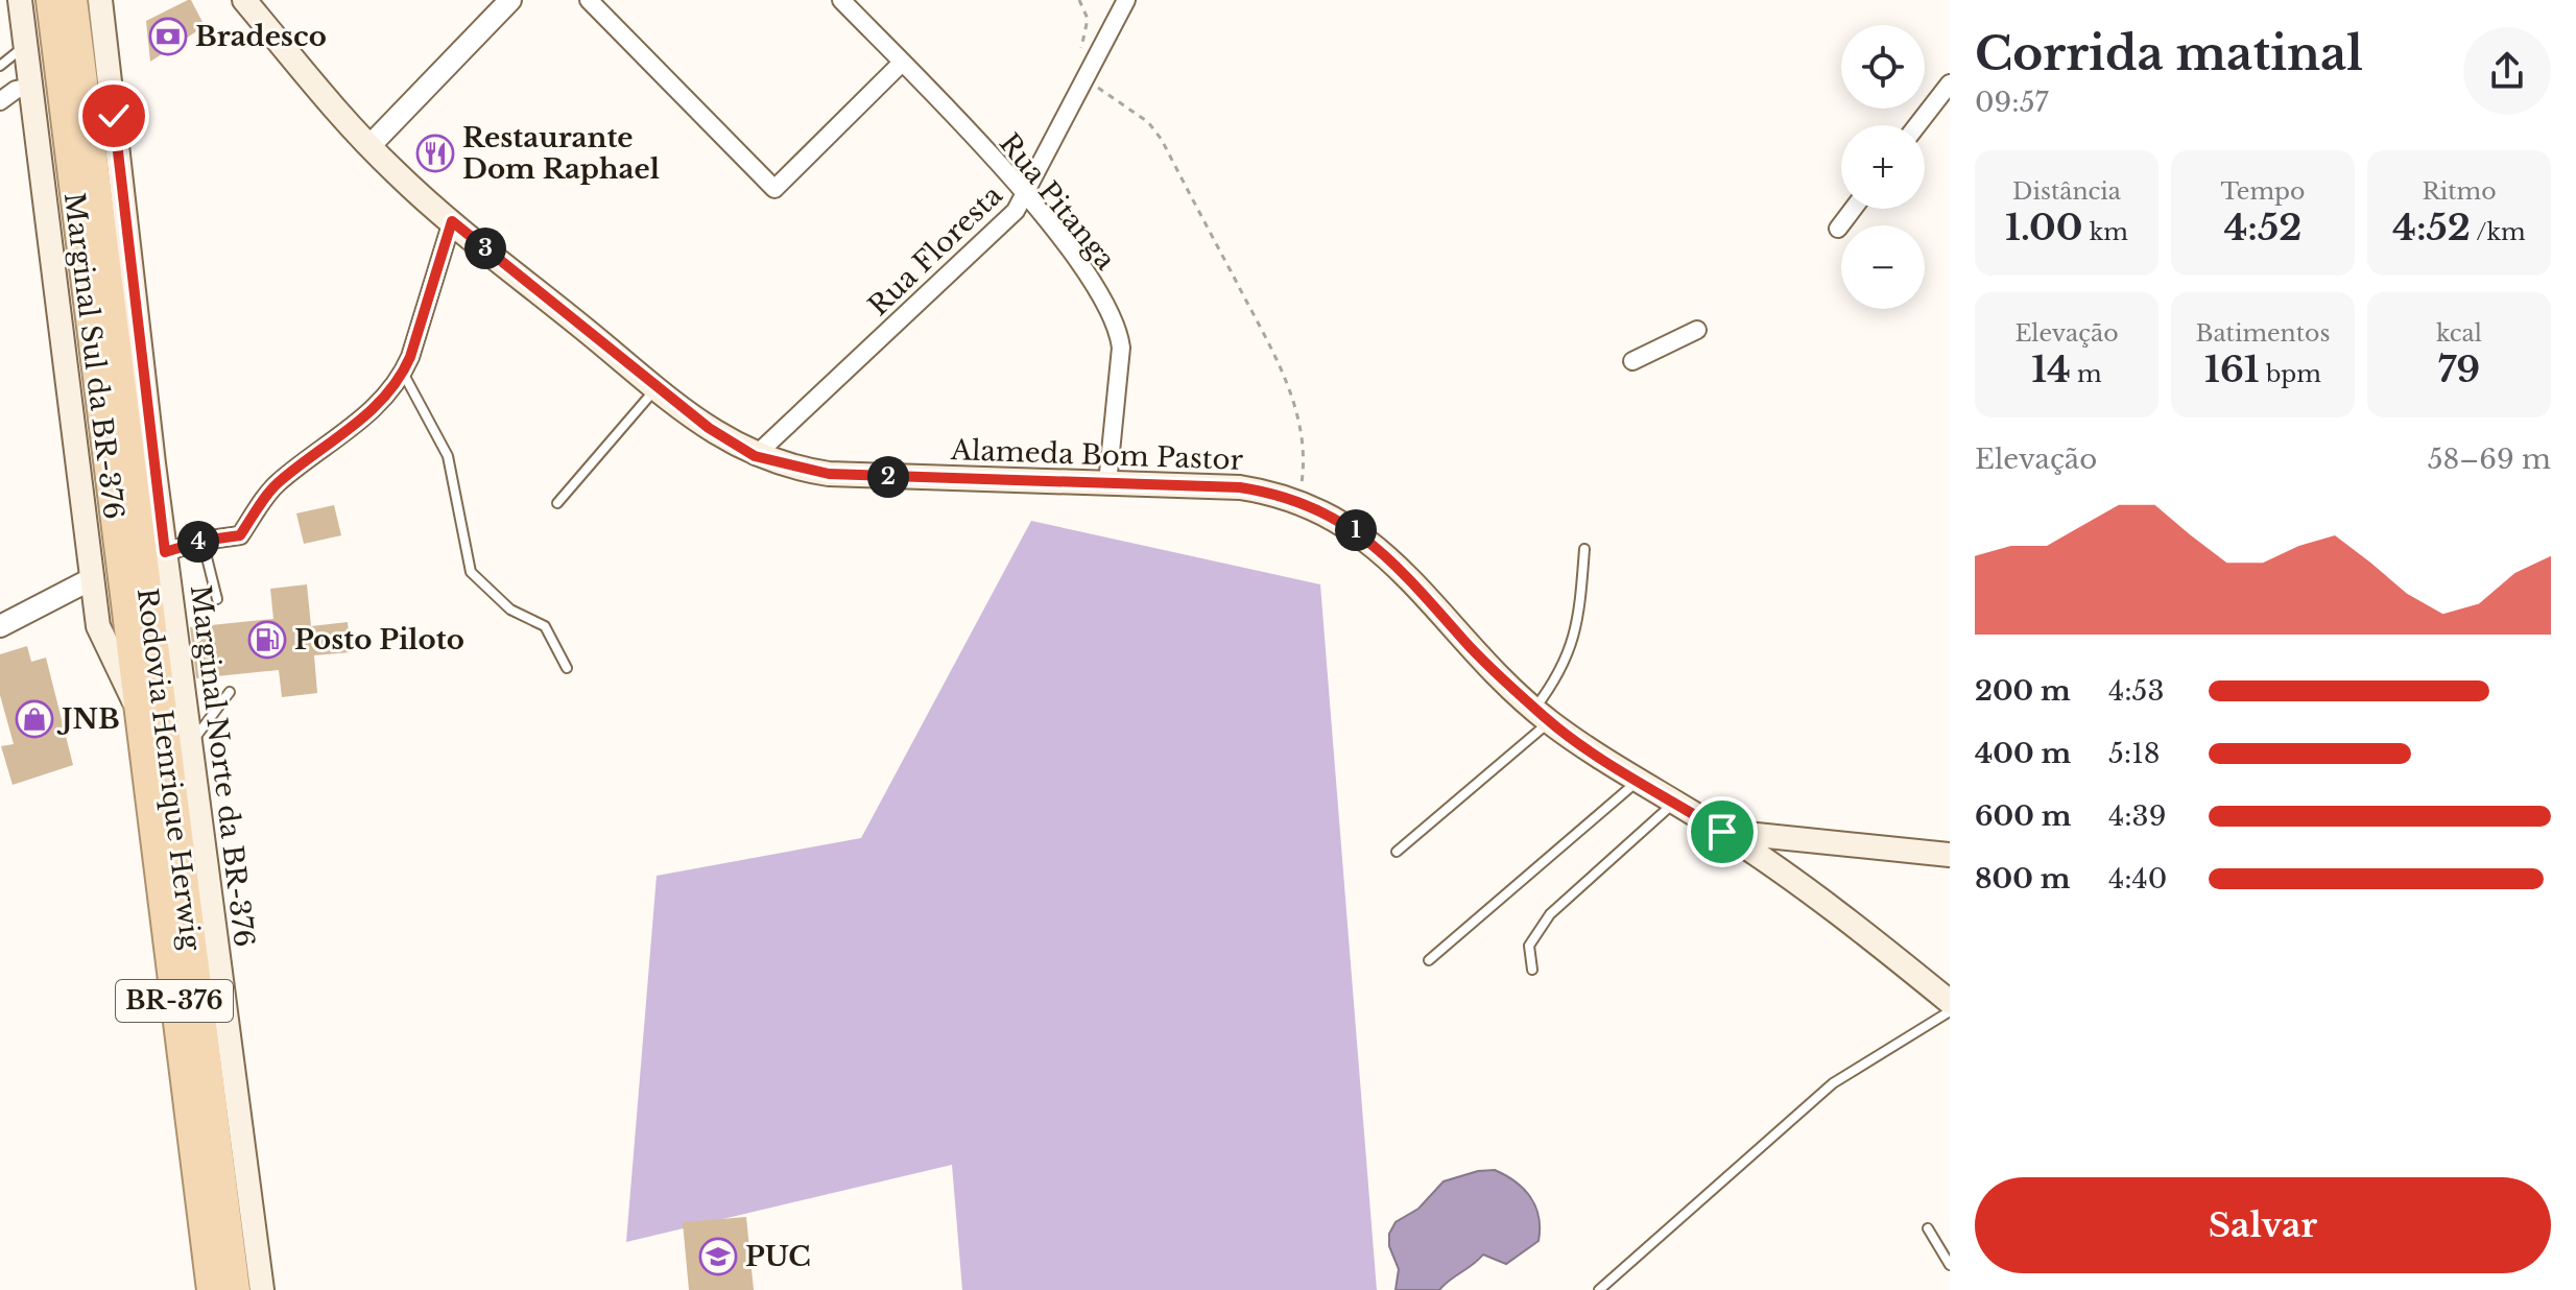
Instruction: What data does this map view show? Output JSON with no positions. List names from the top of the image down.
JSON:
{
  "streets": {
    "highway": ["Rodovia Henrique Herwig", "BR-376"],
    "main road": ["Marginal Sul da BR-376", "Alameda Bom Pastor", "Marginal Norte da BR-376"],
    "street": ["Rua Pitanga", "Rua Floresta"]
  },
  "crossings": [
    ["Rua Pitanga", "Rua Floresta"],
    ["Rua Pitanga", "Alameda Bom Pastor"],
    ["Rua Floresta", "Alameda Bom Pastor"],
    ["Marginal Sul da BR-376", "Rodovia Henrique Herwig"]
  ],
  "places": {
    "bank": ["Bradesco"],
    "restaurant": ["Restaurante Dom Raphael"],
    "fuel station": ["Posto Piloto"],
    "shop": ["JNB"],
    "school or university": ["PUC"]
  },
  "page": {
    "heading": ["Corrida matinal", "09:57"],
    "map_buttons": ["+", "−"],
    "stats": [
      ["Distância", "1.00 km"],
      ["Tempo", "4:52"],
      ["Ritmo", "4:52 /km"],
      ["Elevação", "14 m"],
      ["Batimentos", "161 bpm"],
      ["kcal", "79"]
    ],
    "pins": [
      "3",
      "2",
      "1",
      "4"
    ],
    "chart": ["Elevação", "58–69 m"],
    "list": [
      {
        "name": "200 m",
        "note": "4:53"
      },
      {
        "name": "400 m",
        "note": "5:18"
      },
      {
        "name": "600 m",
        "note": "4:39"
      },
      {
        "name": "800 m",
        "note": "4:40"
      }
    ],
    "buttons": "Salvar"
  }
}
